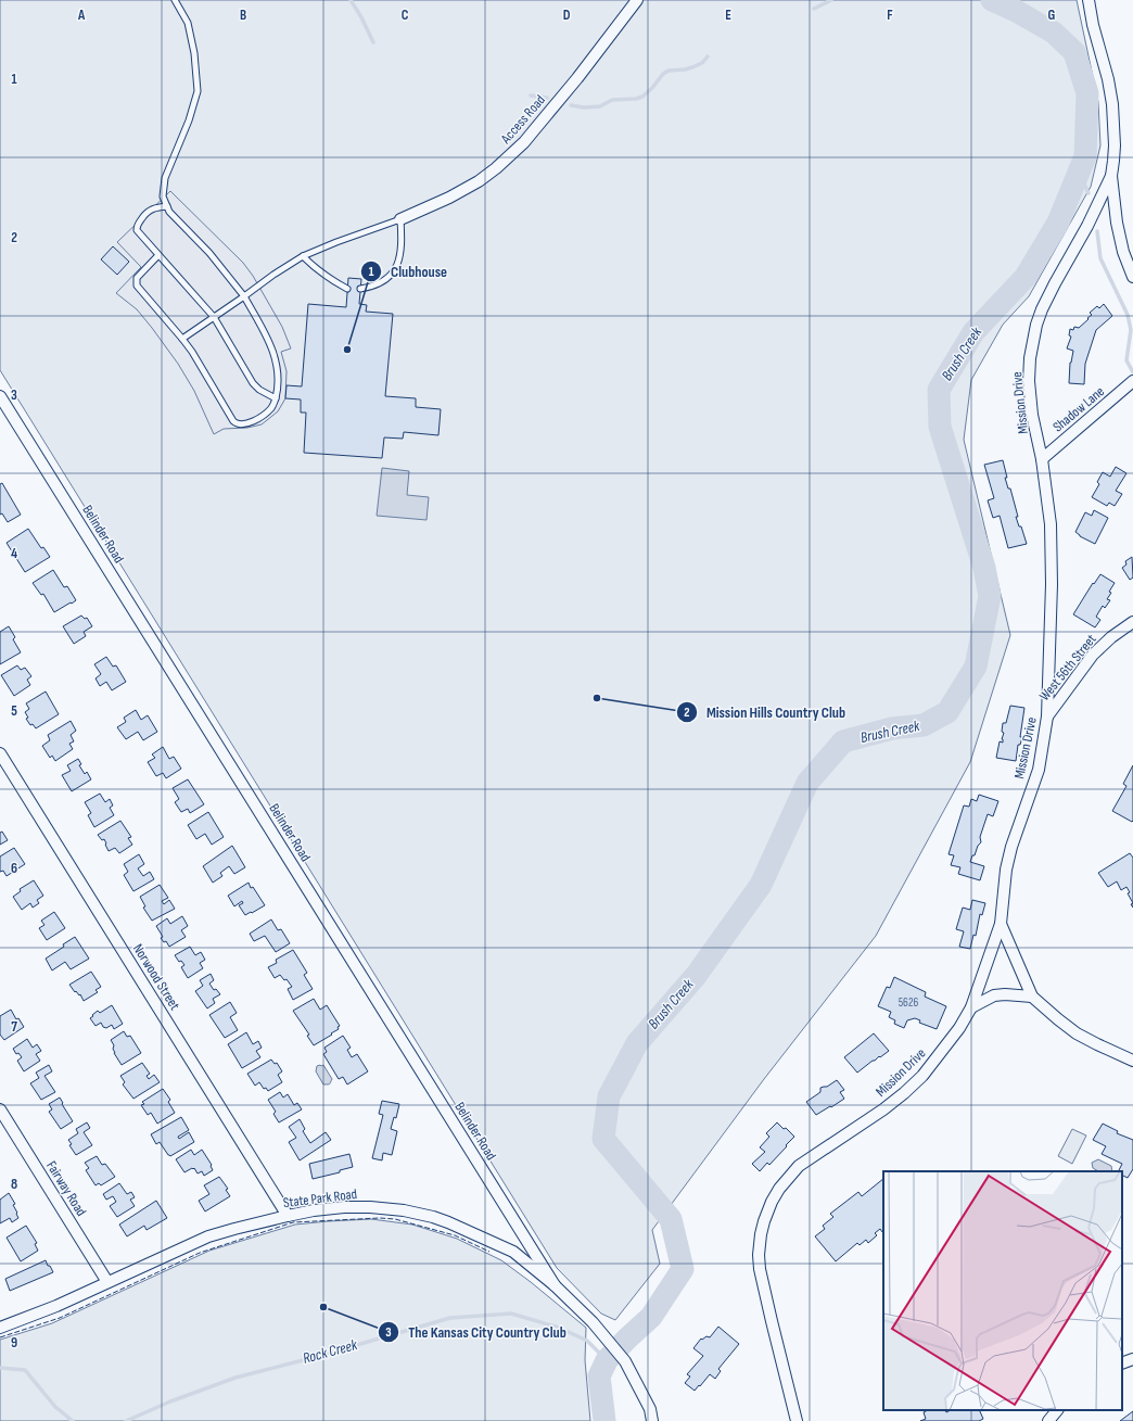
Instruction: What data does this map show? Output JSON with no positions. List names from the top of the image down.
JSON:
{
  "streets": {
    "street": [
      "Access Road",
      "Mission Drive",
      "Shadow Lane",
      "Belinder Road",
      "West 56th Street",
      "Norwood Street",
      "Fairway Road",
      "State Park Road"
    ]
  },
  "crossings": [
    ["Mission Drive", "Shadow Lane"],
    ["Mission Drive", "West 56th Street"],
    ["Belinder Road", "State Park Road"],
    ["Norwood Street", "State Park Road"],
    ["Fairway Road", "State Park Road"]
  ],
  "water": ["Brush Creek", "Rock Creek"],
  "places": ["Clubhouse", "Mission Hills Country Club", "The Kansas City Country Club"],
  "house_numbers": ["5626"],
  "grid": {
    "columns": [
      "A",
      "B",
      "C",
      "D",
      "E",
      "F",
      "G"
    ],
    "rows": [
      "1",
      "2",
      "3",
      "4",
      "5",
      "6",
      "7",
      "8",
      "9"
    ]
  }
}
